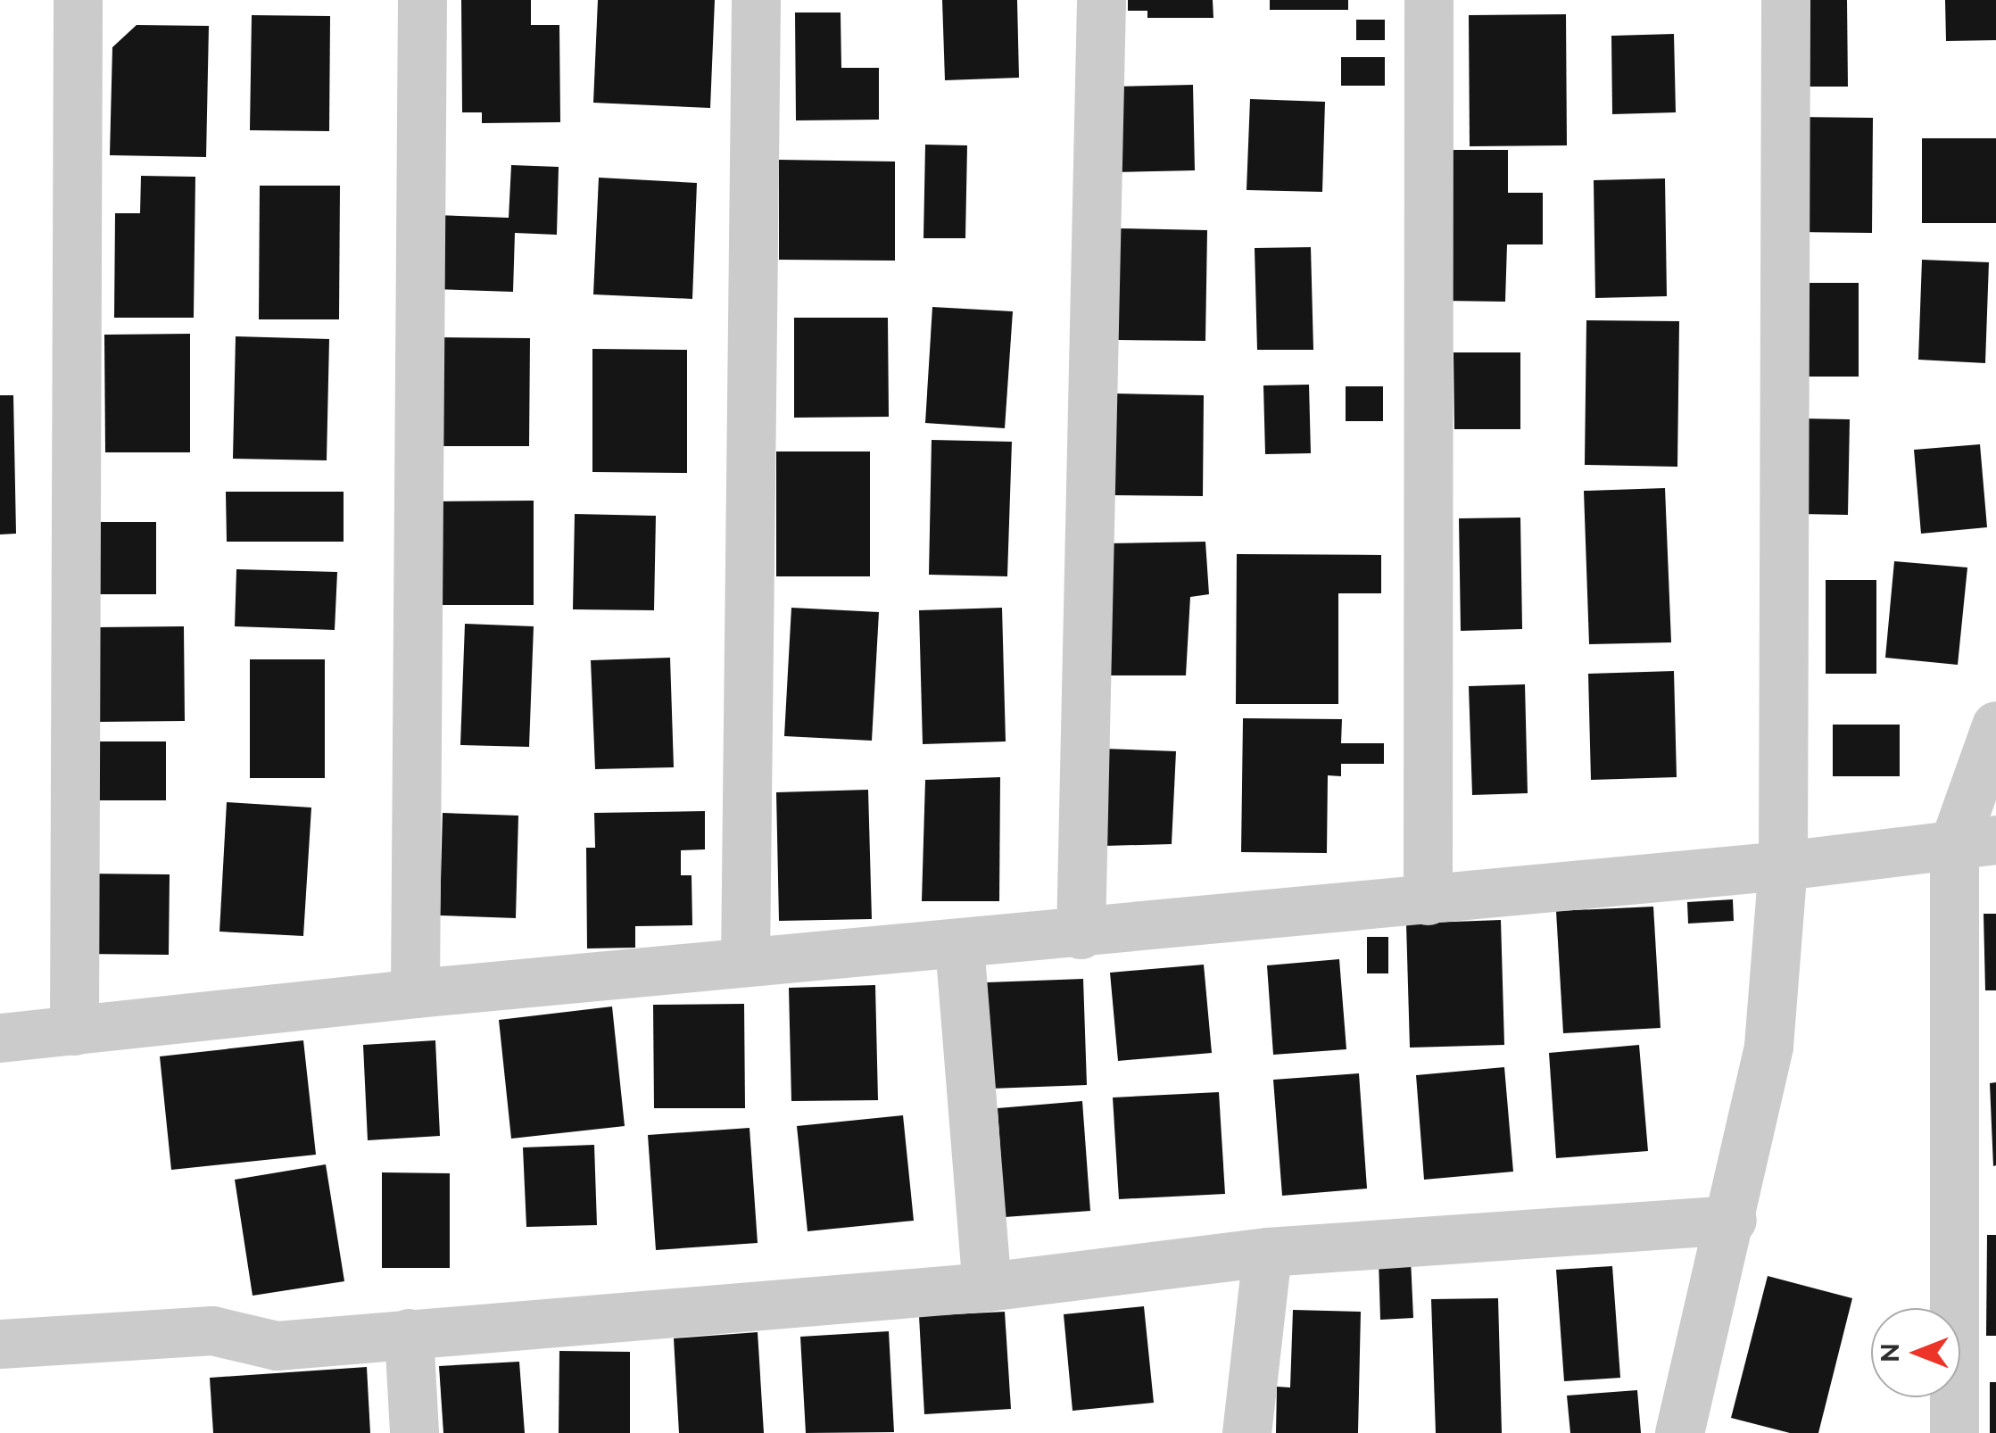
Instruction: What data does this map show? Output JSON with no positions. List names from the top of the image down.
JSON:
{
  "north": "left"
}
